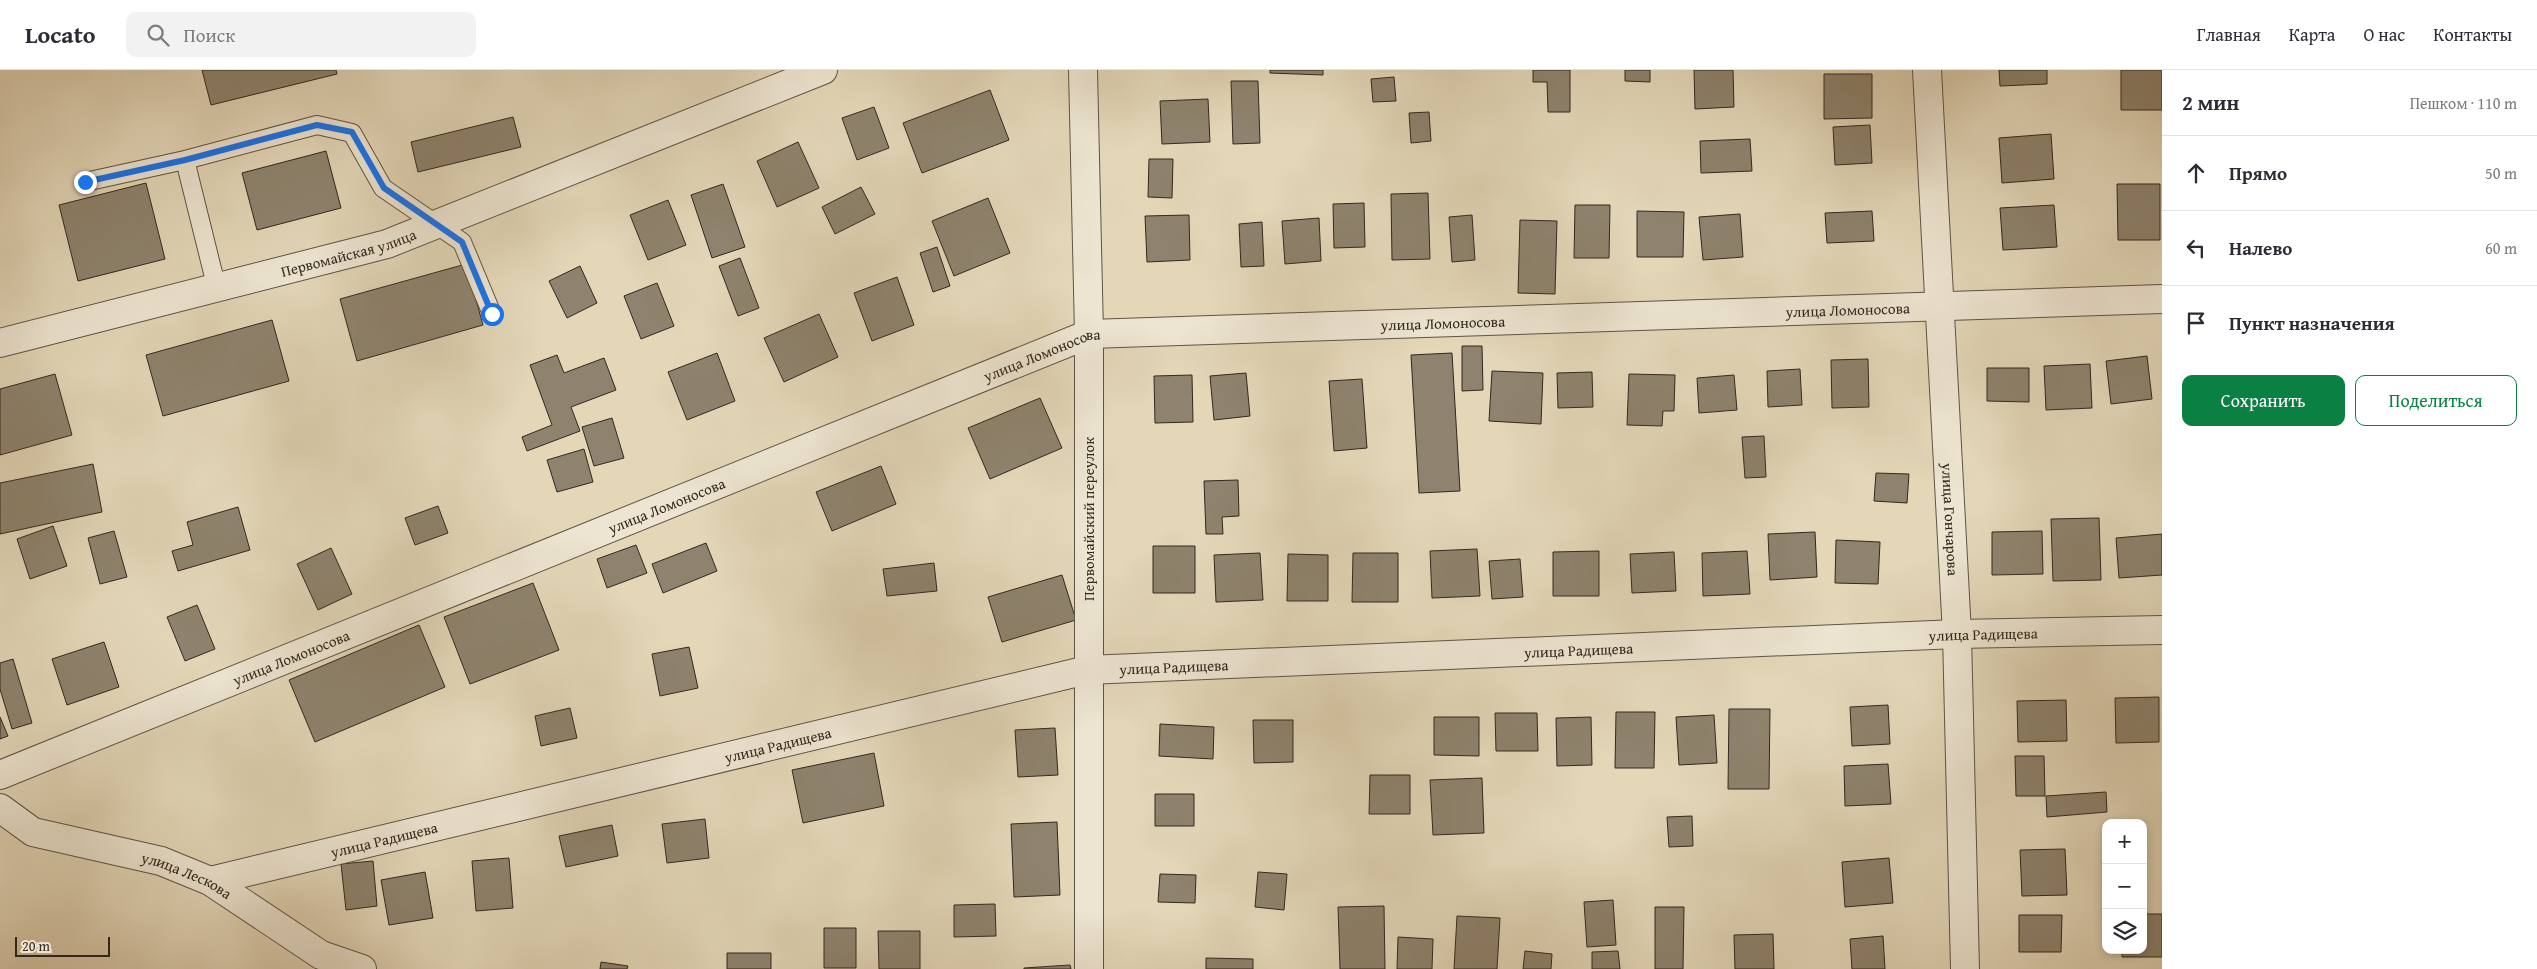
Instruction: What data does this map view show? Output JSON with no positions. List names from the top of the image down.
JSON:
{
  "streets": {
    "street": [
      "Первомайская улица",
      "улица Ломоносова",
      "Первомайский переулок",
      "улица Гончарова",
      "улица Радищева",
      "улица Лескова"
    ]
  },
  "crossings": [
    ["улица Ломоносова", "Первомайский переулок"],
    ["улица Ломоносова", "улица Гончарова"],
    ["Первомайский переулок", "улица Радищева"],
    ["улица Гончарова", "улица Радищева"],
    ["улица Радищева", "улица Лескова"]
  ],
  "scale_bar": "20 m",
  "page": {
    "header": "Locato",
    "search": "Поиск",
    "nav": [
      "Главная",
      "Карта",
      "О нас",
      "Контакты"
    ],
    "heading": ["2 мин", "Пешком · 110 m"],
    "list": [
      ["Прямо", "50 m"],
      ["Налево", "60 m"],
      "Пункт назначения"
    ],
    "buttons": ["Сохранить", "Поделиться"],
    "map_buttons": ["+", "−"],
    "scale": "20 m"
  }
}
